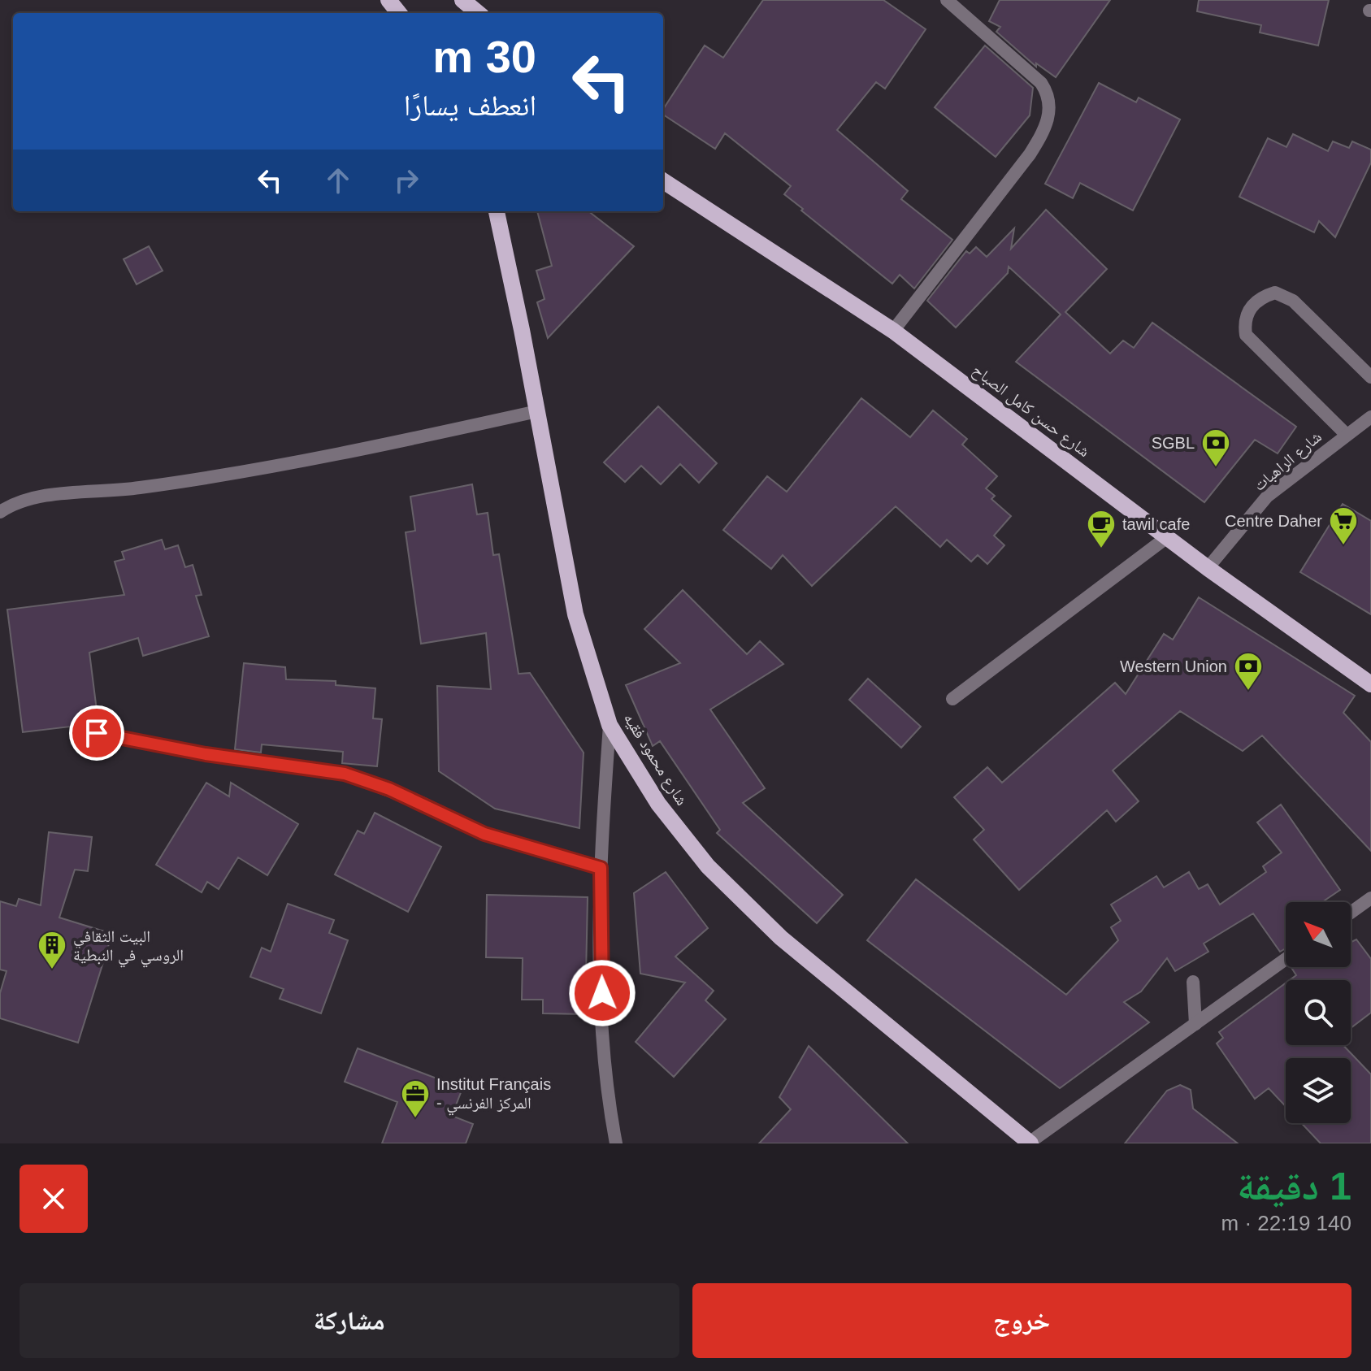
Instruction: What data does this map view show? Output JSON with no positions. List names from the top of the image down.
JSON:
{
  "streets": {
    "main road": ["شارع حسن كامل الصباح", "شارع محمود فقيه"],
    "street": ["شارع الراهبات"]
  },
  "crossings": [
    ["شارع حسن كامل الصباح", "شارع الراهبات"]
  ],
  "places": {
    "bank": ["SGBL", "Western Union"],
    "supermarket": ["Centre Daher"],
    "cafe": ["tawil cafe"],
    "building": ["البيت الثقافي الروسي في النبطية"],
    "office": ["Institut Français - المركز الفرنسي"]
  },
  "north": "top left",
  "page": {
    "turn": ["30 m", "انعطف يسارًا"],
    "heading": ["1 دقيقة", "140 m · 22:19"],
    "buttons": ["خروج", "مشاركة"]
  }
}
